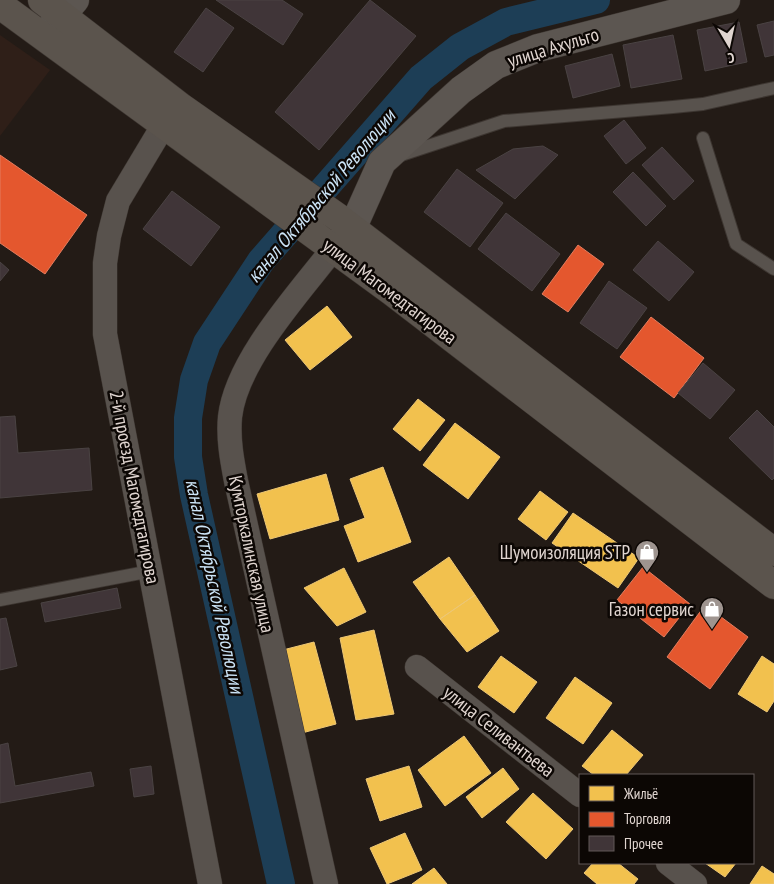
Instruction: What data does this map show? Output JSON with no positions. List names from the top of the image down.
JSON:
{
  "streets": {
    "main road": ["улица Ахульго", "улица Магомедтагирова"],
    "street": ["2-й проезд Магомедтагирова", "Кумторкалинская улица", "улица Селивантьева"]
  },
  "crossings": [
    ["улица Магомедтагирова", "2-й проезд Магомедтагирова"],
    ["улица Магомедтагирова", "Кумторкалинская улица"]
  ],
  "water": ["канал Октябрьской Революции"],
  "places": {
    "shop": ["Шумоизоляция STP", "Газон сервис"]
  },
  "legend": ["Жильё", "Торговля", "Прочее"],
  "north": "bottom"
}
